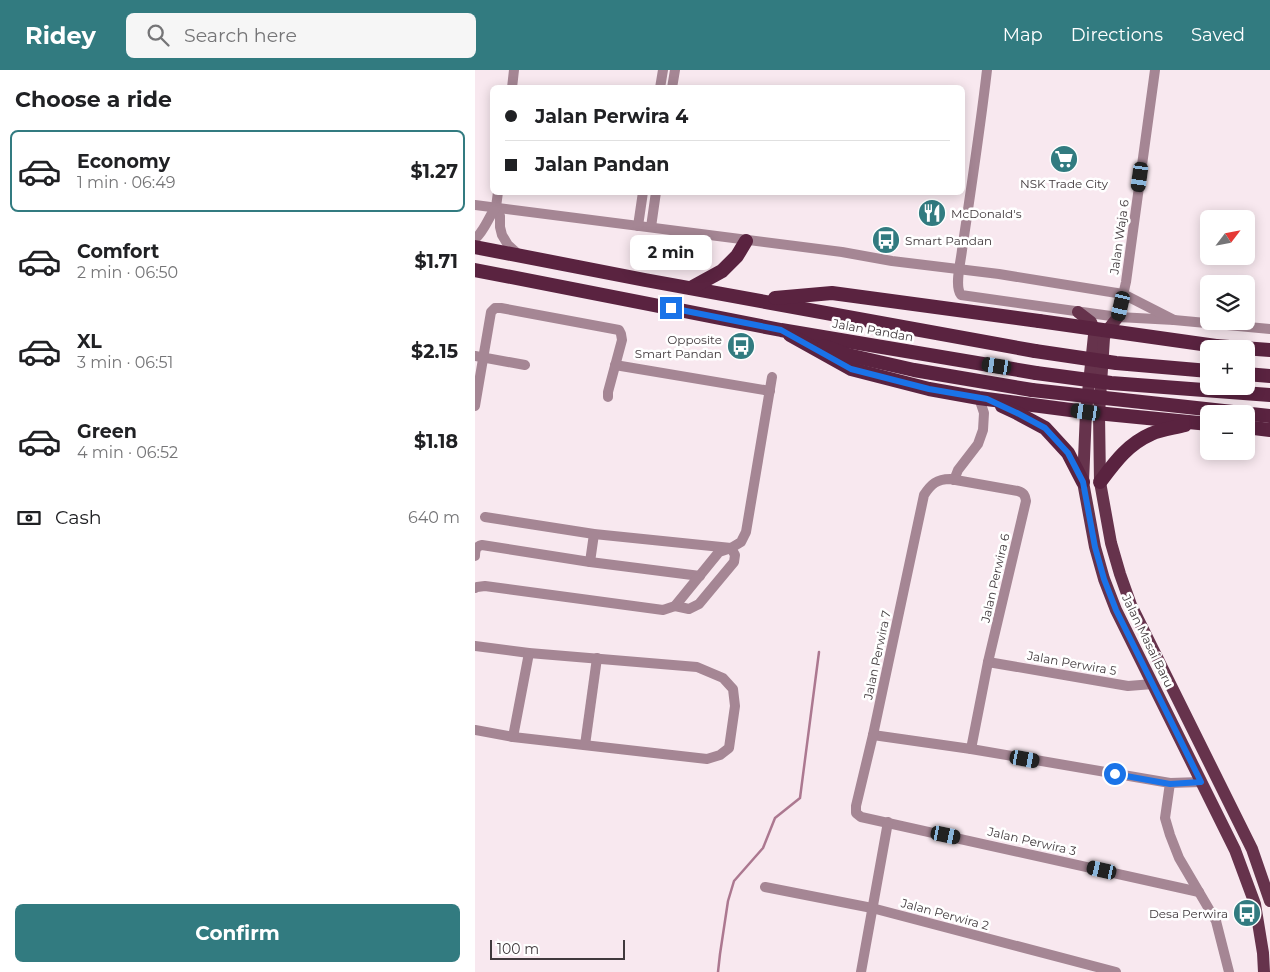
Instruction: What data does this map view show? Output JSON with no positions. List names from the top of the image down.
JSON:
{
  "streets": {
    "highway": ["Jalan Pandan"],
    "main road": ["Jalan Masai Baru"],
    "street": [
      "Jalan Waja 6",
      "Jalan Perwira 6",
      "Jalan Perwira 7",
      "Jalan Perwira 5",
      "Jalan Perwira 3",
      "Jalan Perwira 2"
    ]
  },
  "crossings": [
    ["Jalan Waja 6", "Jalan Masai Baru"],
    ["Jalan Perwira 6", "Jalan Perwira 7"],
    ["Jalan Perwira 6", "Jalan Perwira 5"],
    ["Jalan Masai Baru", "Jalan Perwira 5"],
    ["Jalan Perwira 7", "Jalan Perwira 3"]
  ],
  "places": {
    "supermarket": ["NSK Trade City"],
    "restaurant": ["McDonald's"],
    "bus stop": ["Smart Pandan", "Opposite Smart Pandan", "Desa Perwira"]
  },
  "scale_bar": "100 m",
  "north": "top right",
  "page": {
    "header": "Ridey",
    "search": "Search here",
    "nav": ["Map", "Directions", "Saved"],
    "heading": "Choose a ride",
    "banner": ["Jalan Perwira 4", "Jalan Pandan"],
    "list": [
      {
        "name": "Economy",
        "note": "1 min · 06:49",
        "value": "$1.27"
      },
      {
        "name": "Comfort",
        "note": "2 min · 06:50",
        "value": "$1.71"
      },
      {
        "name": "XL",
        "note": "3 min · 06:51",
        "value": "$2.15"
      },
      {
        "name": "Green",
        "note": "4 min · 06:52",
        "value": "$1.18"
      }
    ],
    "map_buttons": ["+", "−"],
    "bubble": "2 min",
    "pay": ["Cash", "640 m"],
    "buttons": "Confirm",
    "scale": "100 m"
  }
}
